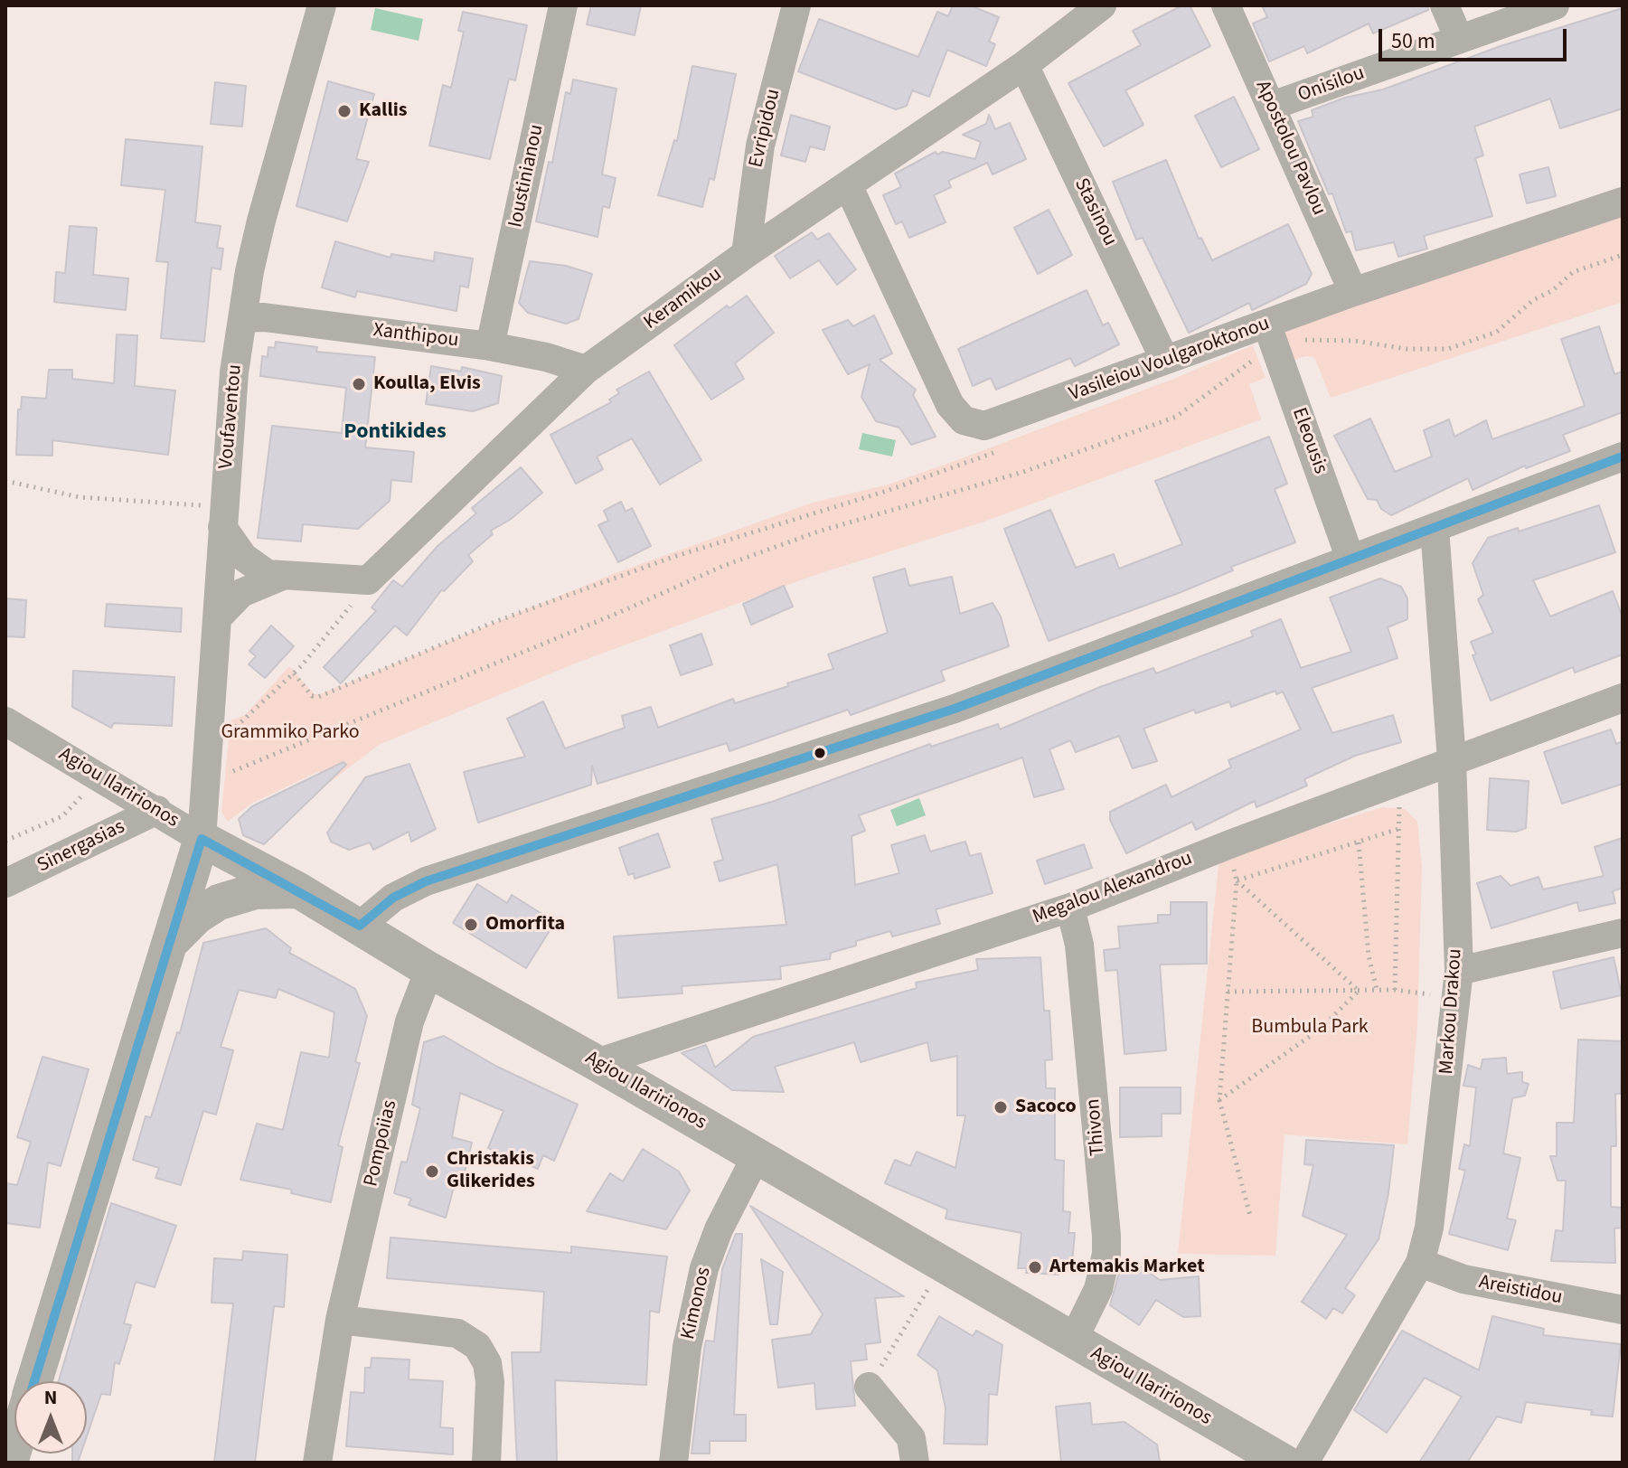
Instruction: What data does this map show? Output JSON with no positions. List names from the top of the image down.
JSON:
{
  "streets": {
    "street": [
      "Onisilou",
      "Evripidou",
      "Apostolou Pavlou",
      "Ioustinianou",
      "Stasinou",
      "Keramikou",
      "Xanthipou",
      "Vasileiou Voulgaroktonou",
      "Voufaventou",
      "Eleousis",
      "Agiou Ilaririonos",
      "Sinergasias",
      "Megalou Alexandrou",
      "Markou Drakou",
      "Thivon",
      "Pompoiias",
      "Areistidou",
      "Kimonos"
    ]
  },
  "crossings": [
    ["Onisilou", "Apostolou Pavlou"],
    ["Evripidou", "Keramikou"],
    ["Apostolou Pavlou", "Vasileiou Voulgaroktonou"],
    ["Ioustinianou", "Xanthipou"],
    ["Stasinou", "Keramikou"],
    ["Stasinou", "Vasileiou Voulgaroktonou"],
    ["Keramikou", "Xanthipou"],
    ["Keramikou", "Vasileiou Voulgaroktonou"],
    ["Xanthipou", "Voufaventou"],
    ["Vasileiou Voulgaroktonou", "Eleousis"],
    ["Voufaventou", "Agiou Ilaririonos"],
    ["Agiou Ilaririonos", "Sinergasias"],
    ["Agiou Ilaririonos", "Megalou Alexandrou"],
    ["Agiou Ilaririonos", "Thivon"],
    ["Agiou Ilaririonos", "Pompoiias"],
    ["Agiou Ilaririonos", "Kimonos"],
    ["Megalou Alexandrou", "Markou Drakou"],
    ["Megalou Alexandrou", "Thivon"],
    ["Markou Drakou", "Areistidou"]
  ],
  "districts": ["Pontikides"],
  "parks": ["Grammiko Parko", "Bumbula Park"],
  "places": [
    "Kallis",
    "Koulla, Elvis",
    "Omorfita",
    "Sacoco",
    "Christakis Glikerides",
    "Artemakis Market"
  ],
  "scale_bar": "50 m",
  "north": "top"
}
